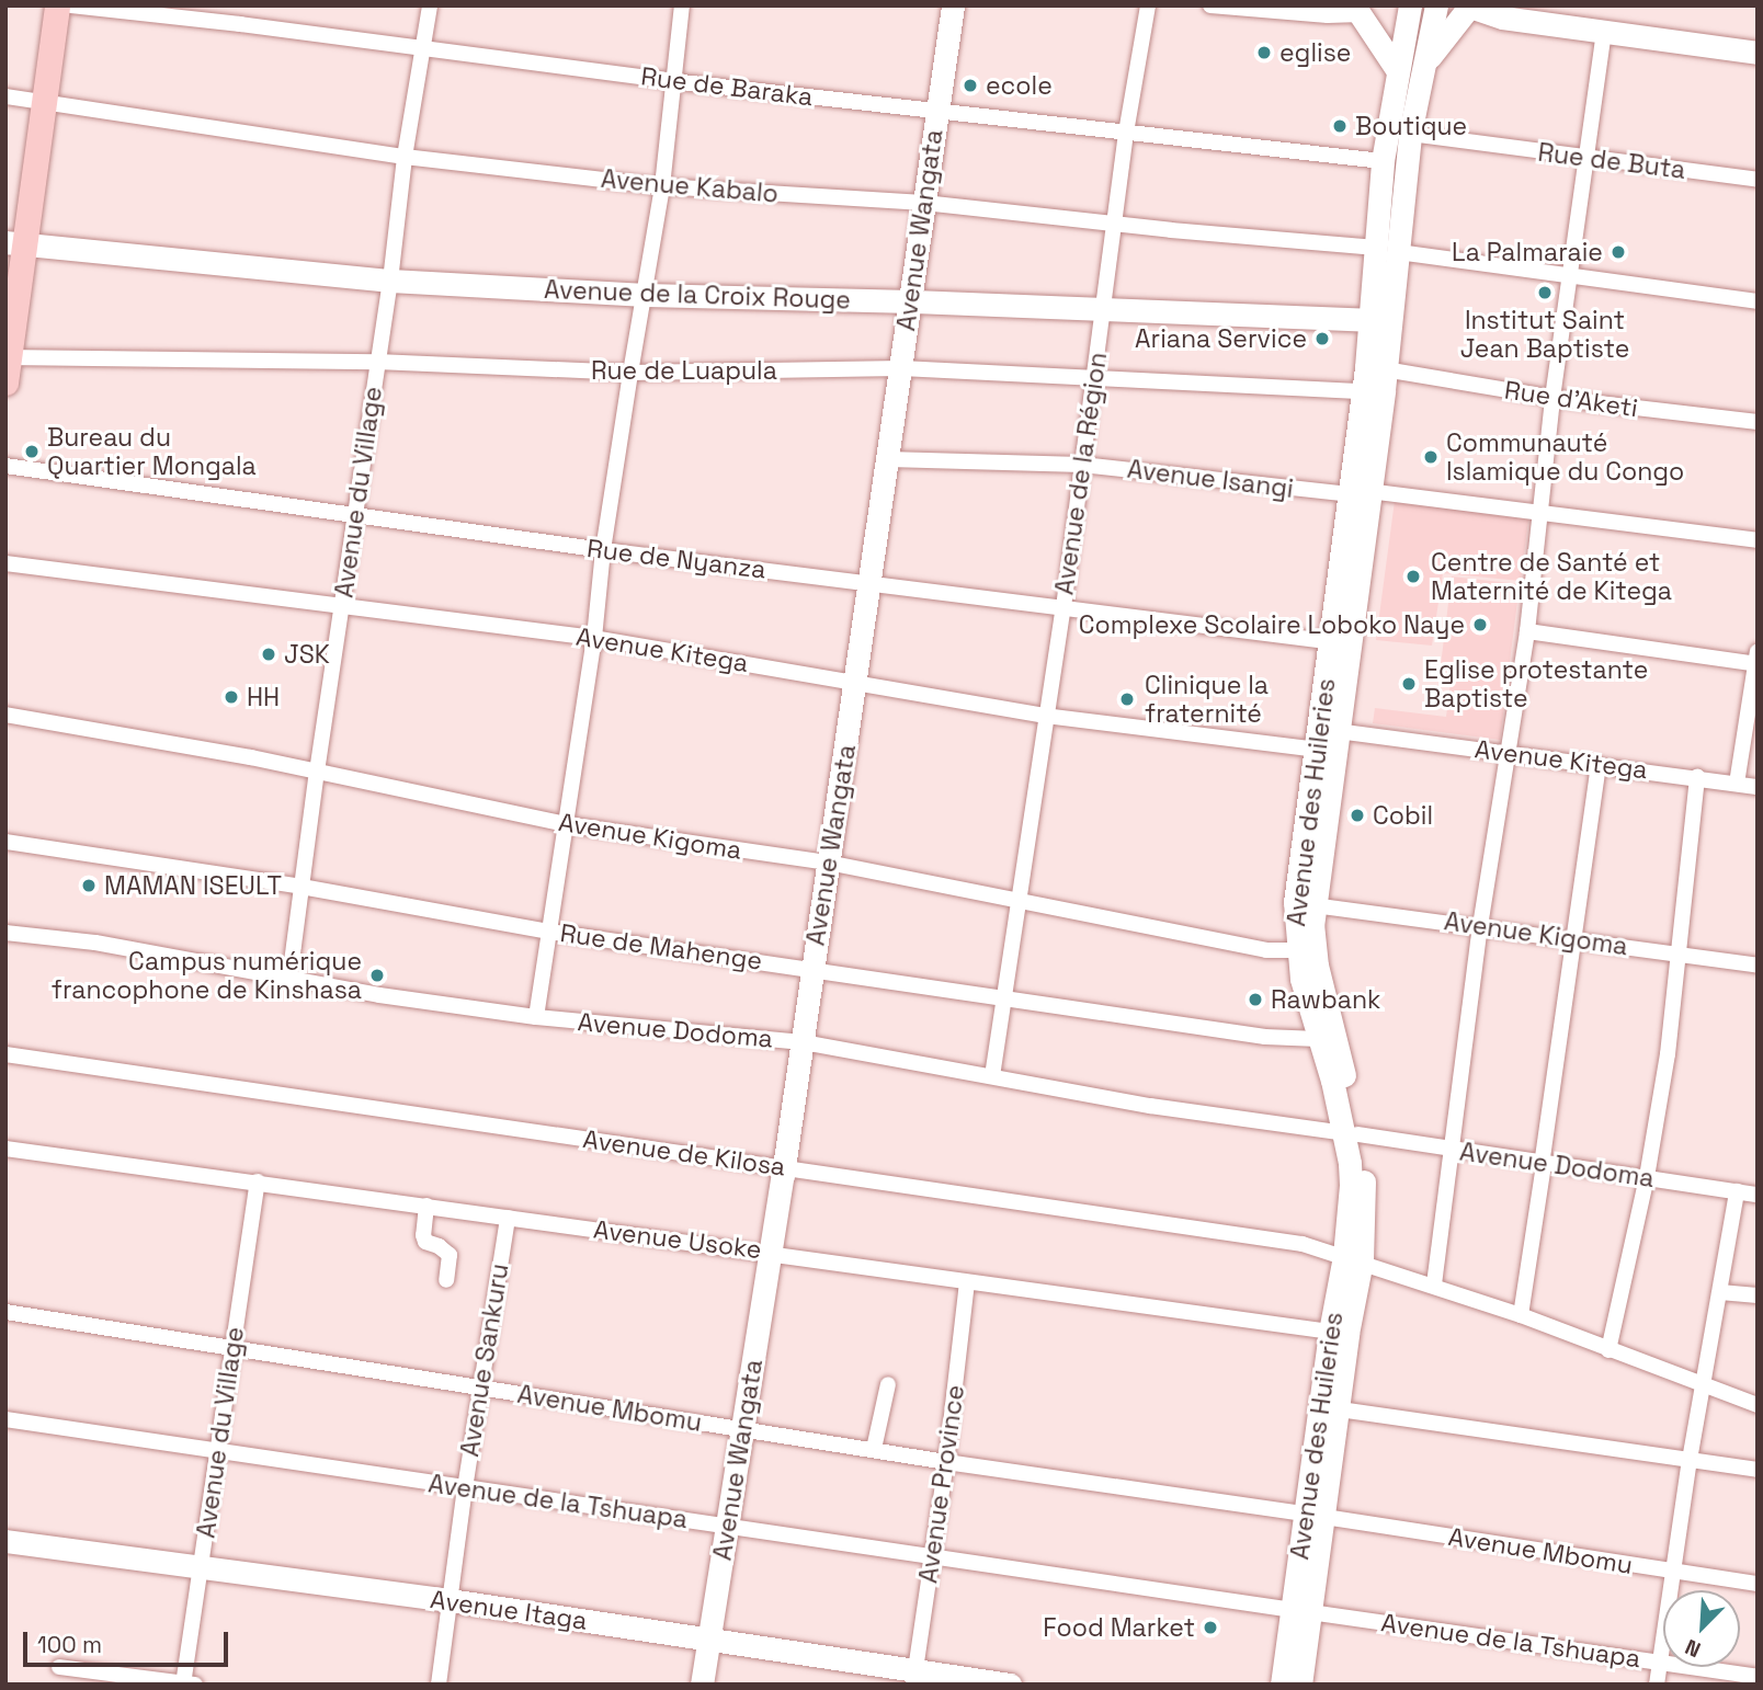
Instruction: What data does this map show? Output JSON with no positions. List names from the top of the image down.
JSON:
{
  "streets": {
    "street": [
      "Rue de Baraka",
      "Rue de Buta",
      "Avenue Kabalo",
      "Avenue Wangata",
      "Avenue de la Croix Rouge",
      "Rue de Luapula",
      "Rue d'Aketi",
      "Avenue de la Région",
      "Avenue Isangi",
      "Avenue du Village",
      "Rue de Nyanza",
      "Avenue Kitega",
      "Avenue des Huileries",
      "Avenue Kigoma",
      "Rue de Mahenge",
      "Avenue Dodoma",
      "Avenue de Kilosa",
      "Avenue Usoke",
      "Avenue Sankuru",
      "Avenue Mbomu",
      "Avenue Province",
      "Avenue de la Tshuapa",
      "Avenue Itaga"
    ]
  },
  "crossings": [
    ["Rue de Baraka", "Avenue Wangata"],
    ["Rue de Baraka", "Avenue de la Région"],
    ["Rue de Baraka", "Avenue du Village"],
    ["Rue de Baraka", "Avenue des Huileries"],
    ["Rue de Buta", "Avenue des Huileries"],
    ["Avenue Kabalo", "Avenue Wangata"],
    ["Avenue Kabalo", "Avenue de la Région"],
    ["Avenue Kabalo", "Avenue du Village"],
    ["Avenue Kabalo", "Avenue des Huileries"],
    ["Avenue Wangata", "Avenue de la Croix Rouge"],
    ["Avenue Wangata", "Rue de Luapula"],
    ["Avenue Wangata", "Avenue Isangi"],
    ["Avenue Wangata", "Rue de Nyanza"],
    ["Avenue Wangata", "Avenue Kitega"],
    ["Avenue Wangata", "Avenue Kigoma"],
    ["Avenue Wangata", "Rue de Mahenge"],
    ["Avenue Wangata", "Avenue Dodoma"],
    ["Avenue Wangata", "Avenue de Kilosa"],
    ["Avenue Wangata", "Avenue Usoke"],
    ["Avenue Wangata", "Avenue Mbomu"],
    ["Avenue Wangata", "Avenue de la Tshuapa"],
    ["Avenue Wangata", "Avenue Itaga"],
    ["Avenue de la Croix Rouge", "Avenue de la Région"],
    ["Avenue de la Croix Rouge", "Avenue du Village"],
    ["Avenue de la Croix Rouge", "Avenue des Huileries"],
    ["Rue de Luapula", "Avenue de la Région"],
    ["Rue de Luapula", "Avenue du Village"],
    ["Rue de Luapula", "Avenue des Huileries"],
    ["Rue d'Aketi", "Avenue des Huileries"],
    ["Avenue de la Région", "Avenue Isangi"],
    ["Avenue de la Région", "Rue de Nyanza"],
    ["Avenue de la Région", "Avenue Kitega"],
    ["Avenue de la Région", "Avenue Kigoma"],
    ["Avenue de la Région", "Rue de Mahenge"],
    ["Avenue de la Région", "Avenue Dodoma"],
    ["Avenue Isangi", "Avenue des Huileries"],
    ["Avenue du Village", "Rue de Nyanza"],
    ["Avenue du Village", "Avenue Kitega"],
    ["Avenue du Village", "Avenue Kigoma"],
    ["Avenue du Village", "Rue de Mahenge"],
    ["Avenue du Village", "Avenue Dodoma"],
    ["Avenue du Village", "Avenue Usoke"],
    ["Avenue du Village", "Avenue Mbomu"],
    ["Avenue du Village", "Avenue de la Tshuapa"],
    ["Avenue du Village", "Avenue Itaga"],
    ["Rue de Nyanza", "Avenue des Huileries"],
    ["Avenue Kitega", "Avenue des Huileries"],
    ["Avenue des Huileries", "Avenue Kigoma"],
    ["Avenue des Huileries", "Rue de Mahenge"],
    ["Avenue des Huileries", "Avenue Dodoma"],
    ["Avenue des Huileries", "Avenue de Kilosa"],
    ["Avenue des Huileries", "Avenue Usoke"],
    ["Avenue des Huileries", "Avenue Mbomu"],
    ["Avenue des Huileries", "Avenue de la Tshuapa"],
    ["Avenue Usoke", "Avenue Sankuru"],
    ["Avenue Usoke", "Avenue Province"],
    ["Avenue Sankuru", "Avenue Mbomu"],
    ["Avenue Sankuru", "Avenue de la Tshuapa"],
    ["Avenue Sankuru", "Avenue Itaga"],
    ["Avenue Mbomu", "Avenue Province"],
    ["Avenue Province", "Avenue de la Tshuapa"],
    ["Avenue Province", "Avenue Itaga"]
  ],
  "places": [
    "eglise",
    "ecole",
    "Boutique",
    "La Palmaraie",
    "Institut Saint Jean Baptiste",
    "Ariana Service",
    "Bureau du Quartier Mongala",
    "Communauté Islamique du Congo",
    "Centre de Santé et Maternité de Kitega",
    "Complexe Scolaire Loboko Naye",
    "JSK",
    "Eglise protestante Baptiste",
    "HH",
    "Clinique la fraternité",
    "Cobil",
    "MAMAN ISEULT",
    "Campus numérique francophone de Kinshasa",
    "Rawbank",
    "Food Market"
  ],
  "scale_bar": "100 m",
  "north": "bottom left"
}
